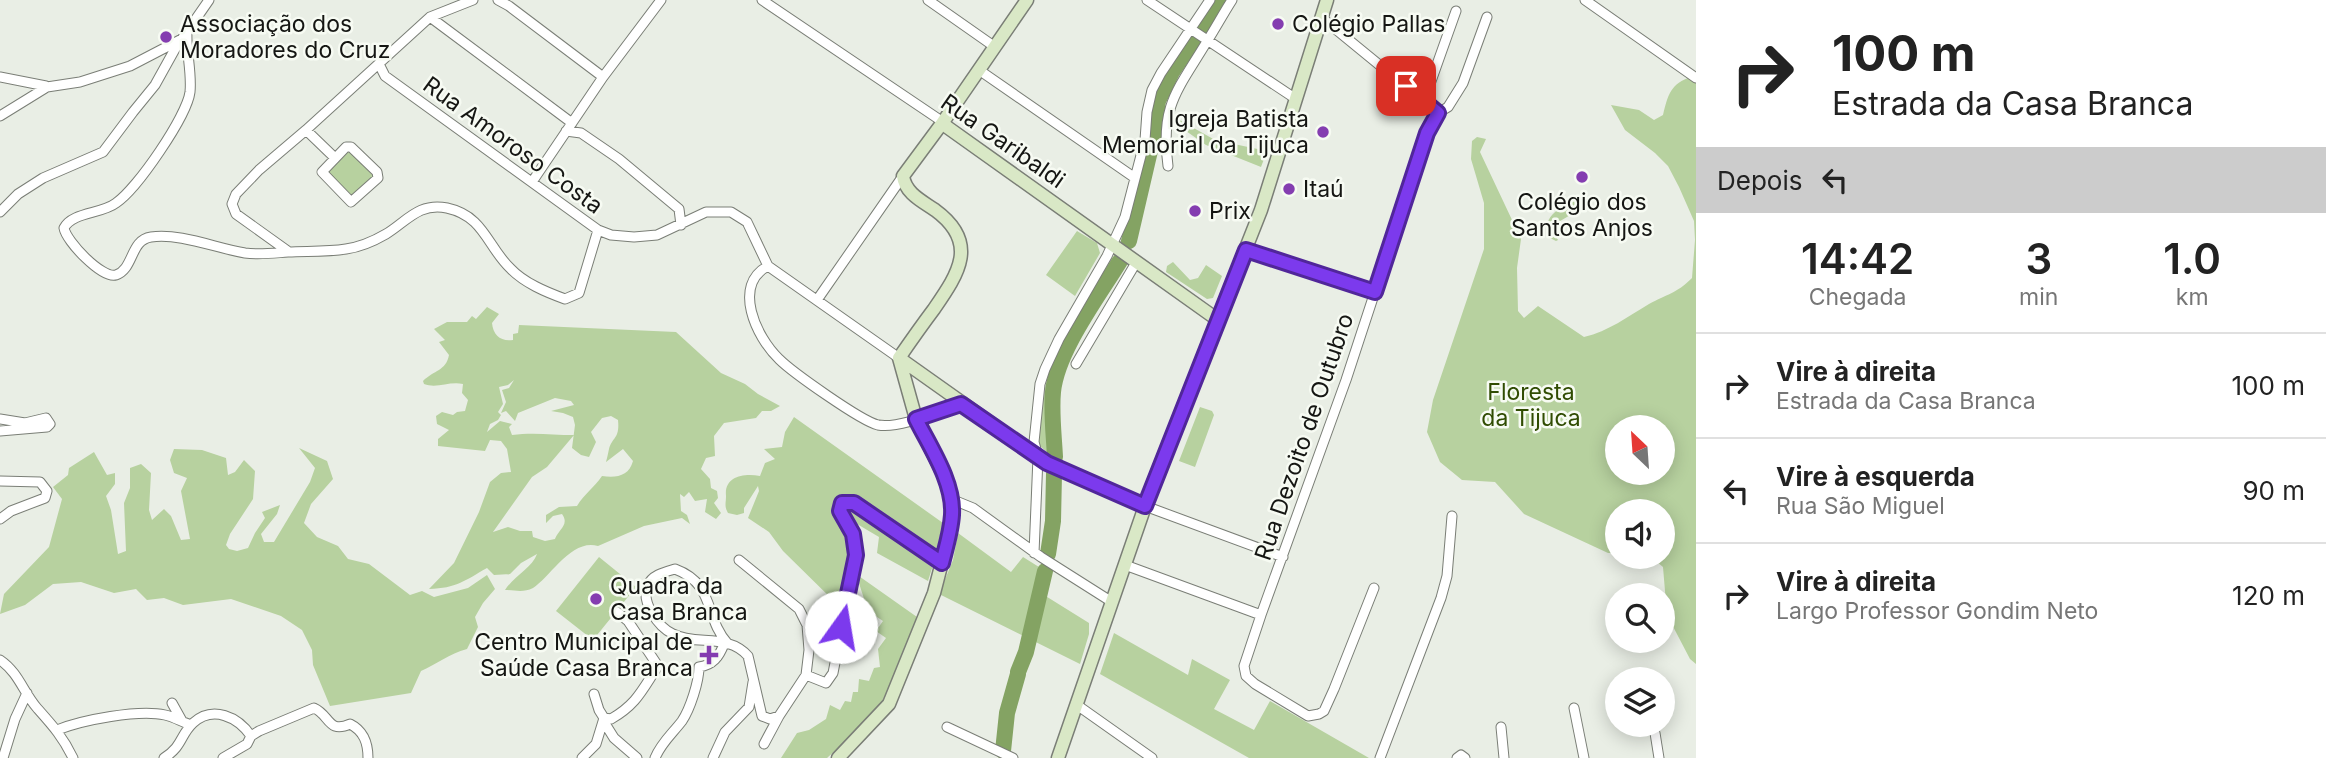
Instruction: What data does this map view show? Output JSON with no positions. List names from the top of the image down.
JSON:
{
  "streets": {
    "street": ["Rua Garibaldi", "Rua Amoroso Costa", "Rua Dezoito de Outubro"]
  },
  "parks": ["Floresta da Tijuca"],
  "places": {
    "other": [
      "Colégio Pallas",
      "Associação dos Moradores do Cruz",
      "Igreja Batista Memorial da Tijuca",
      "Colégio dos Santos Anjos",
      "Itaú",
      "Prix",
      "Quadra da Casa Branca"
    ],
    "health": ["Centro Municipal de Saúde Casa Branca"]
  },
  "north": "top left",
  "page": {
    "turn": ["100 m", "Estrada da Casa Branca"],
    "then": "Depois",
    "eta": [
      "14:42",
      "Chegada",
      "3",
      "min",
      "1.0",
      "km"
    ],
    "list": [
      {
        "name": "Vire à direita",
        "note": "Estrada da Casa Branca",
        "value": "100 m"
      },
      {
        "name": "Vire à esquerda",
        "note": "Rua São Miguel",
        "value": "90 m"
      },
      {
        "name": "Vire à direita",
        "note": "Largo Professor Gondim Neto",
        "value": "120 m"
      }
    ]
  }
}
